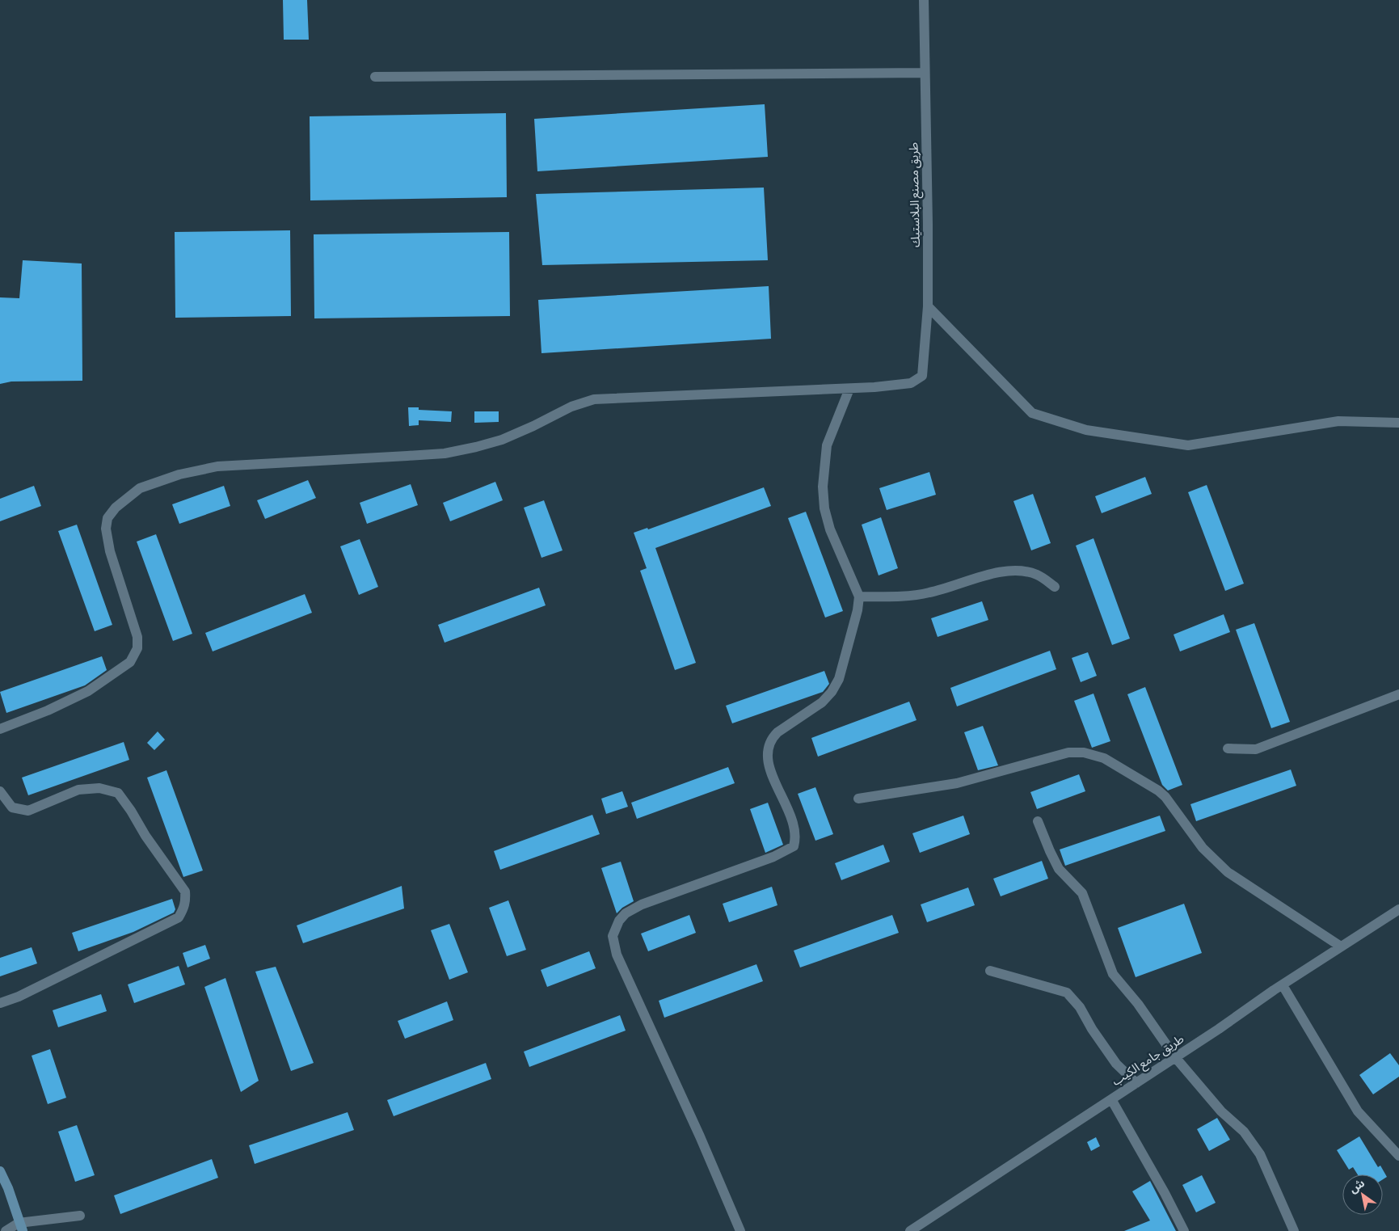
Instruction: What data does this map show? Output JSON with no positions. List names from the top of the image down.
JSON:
{
  "streets": {
    "street": ["طريق مصنع البلاستيك", "طريق جامع الكيب"]
  },
  "north": "top left"
}
